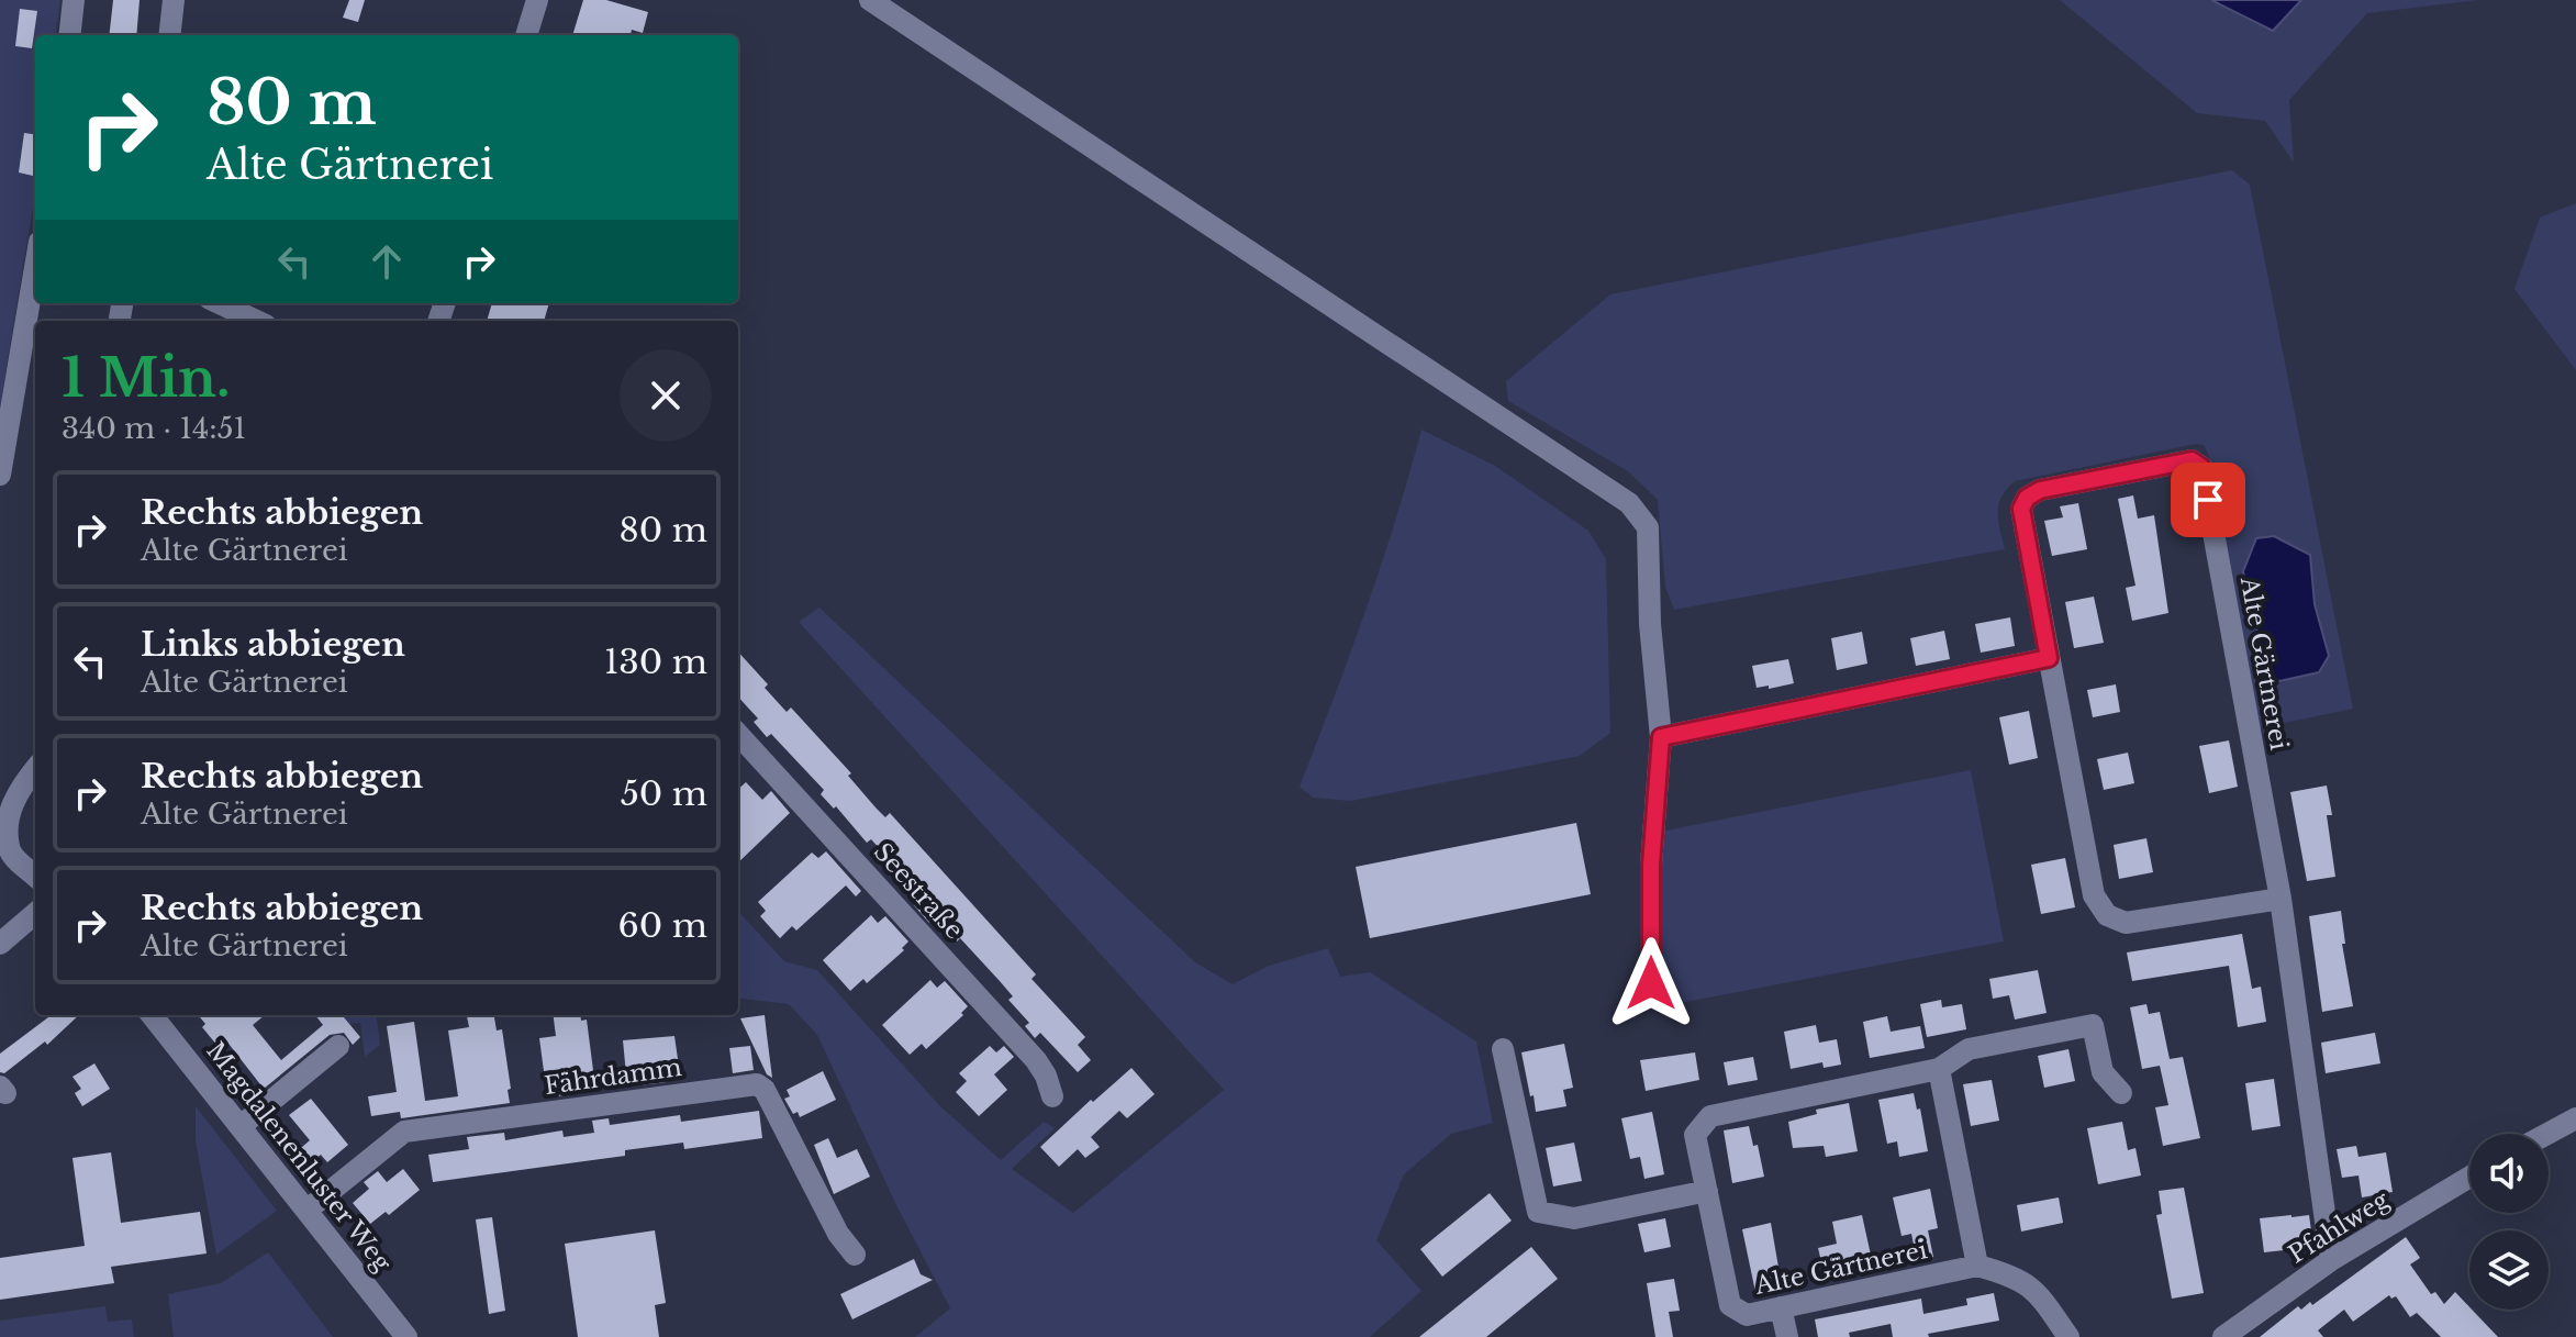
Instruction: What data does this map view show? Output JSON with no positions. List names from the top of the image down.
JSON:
{
  "streets": {
    "street": [
      "Alte Gärtnerei",
      "Seestraße",
      "Fährdamm",
      "Magdalenenluster Weg",
      "Pfahlweg"
    ]
  },
  "crossings": [
    ["Alte Gärtnerei", "Pfahlweg"],
    ["Fährdamm", "Magdalenenluster Weg"]
  ],
  "page": {
    "turn": ["80 m", "Alte Gärtnerei"],
    "heading": ["1 Min.", "340 m · 14:51"],
    "list": [
      {
        "name": "Rechts abbiegen",
        "note": "Alte Gärtnerei",
        "value": "80 m"
      },
      {
        "name": "Links abbiegen",
        "note": "Alte Gärtnerei",
        "value": "130 m"
      },
      {
        "name": "Rechts abbiegen",
        "note": "Alte Gärtnerei",
        "value": "50 m"
      },
      {
        "name": "Rechts abbiegen",
        "note": "Alte Gärtnerei",
        "value": "60 m"
      }
    ]
  }
}
